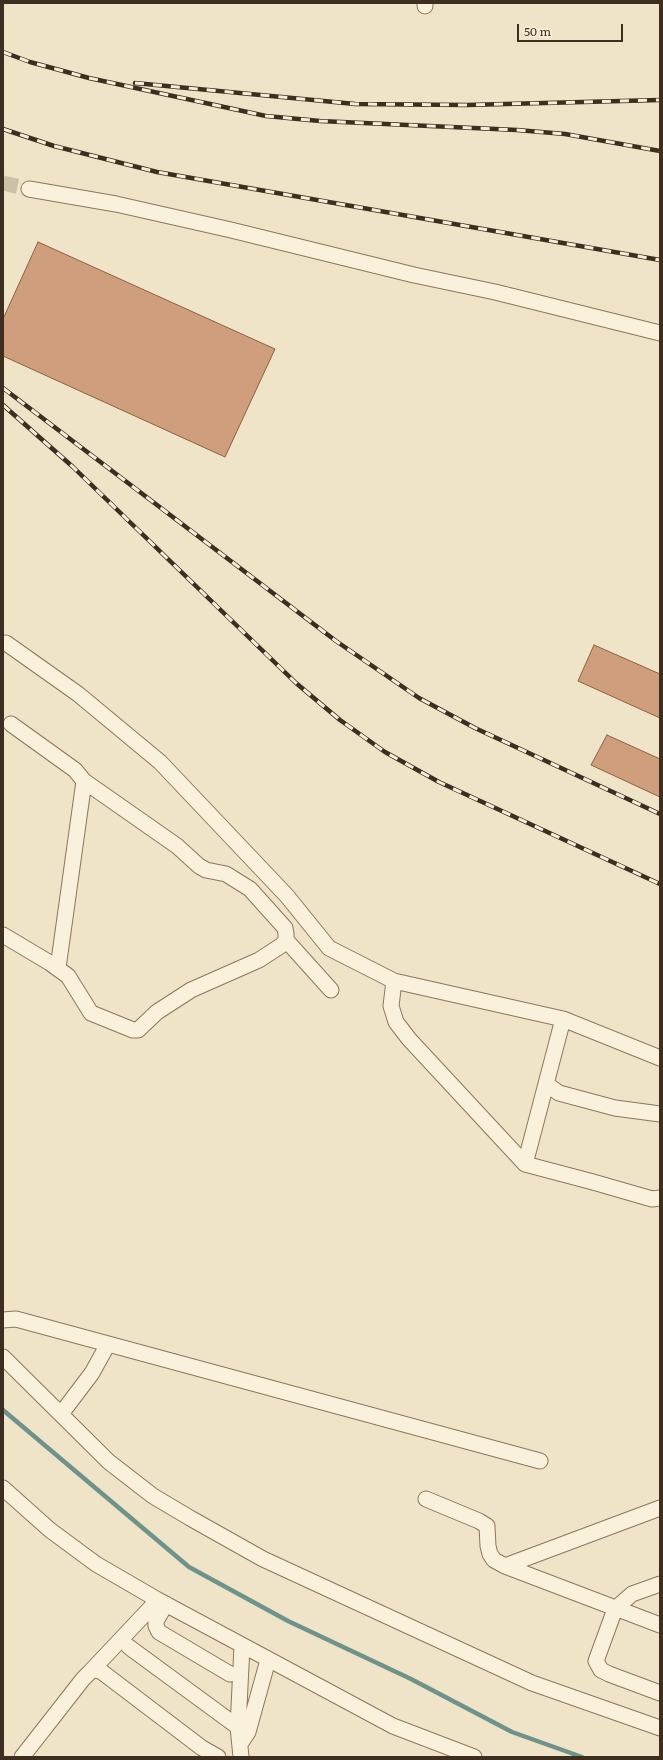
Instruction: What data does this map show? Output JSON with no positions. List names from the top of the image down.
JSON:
{
  "scale_bar": "50 m"
}
